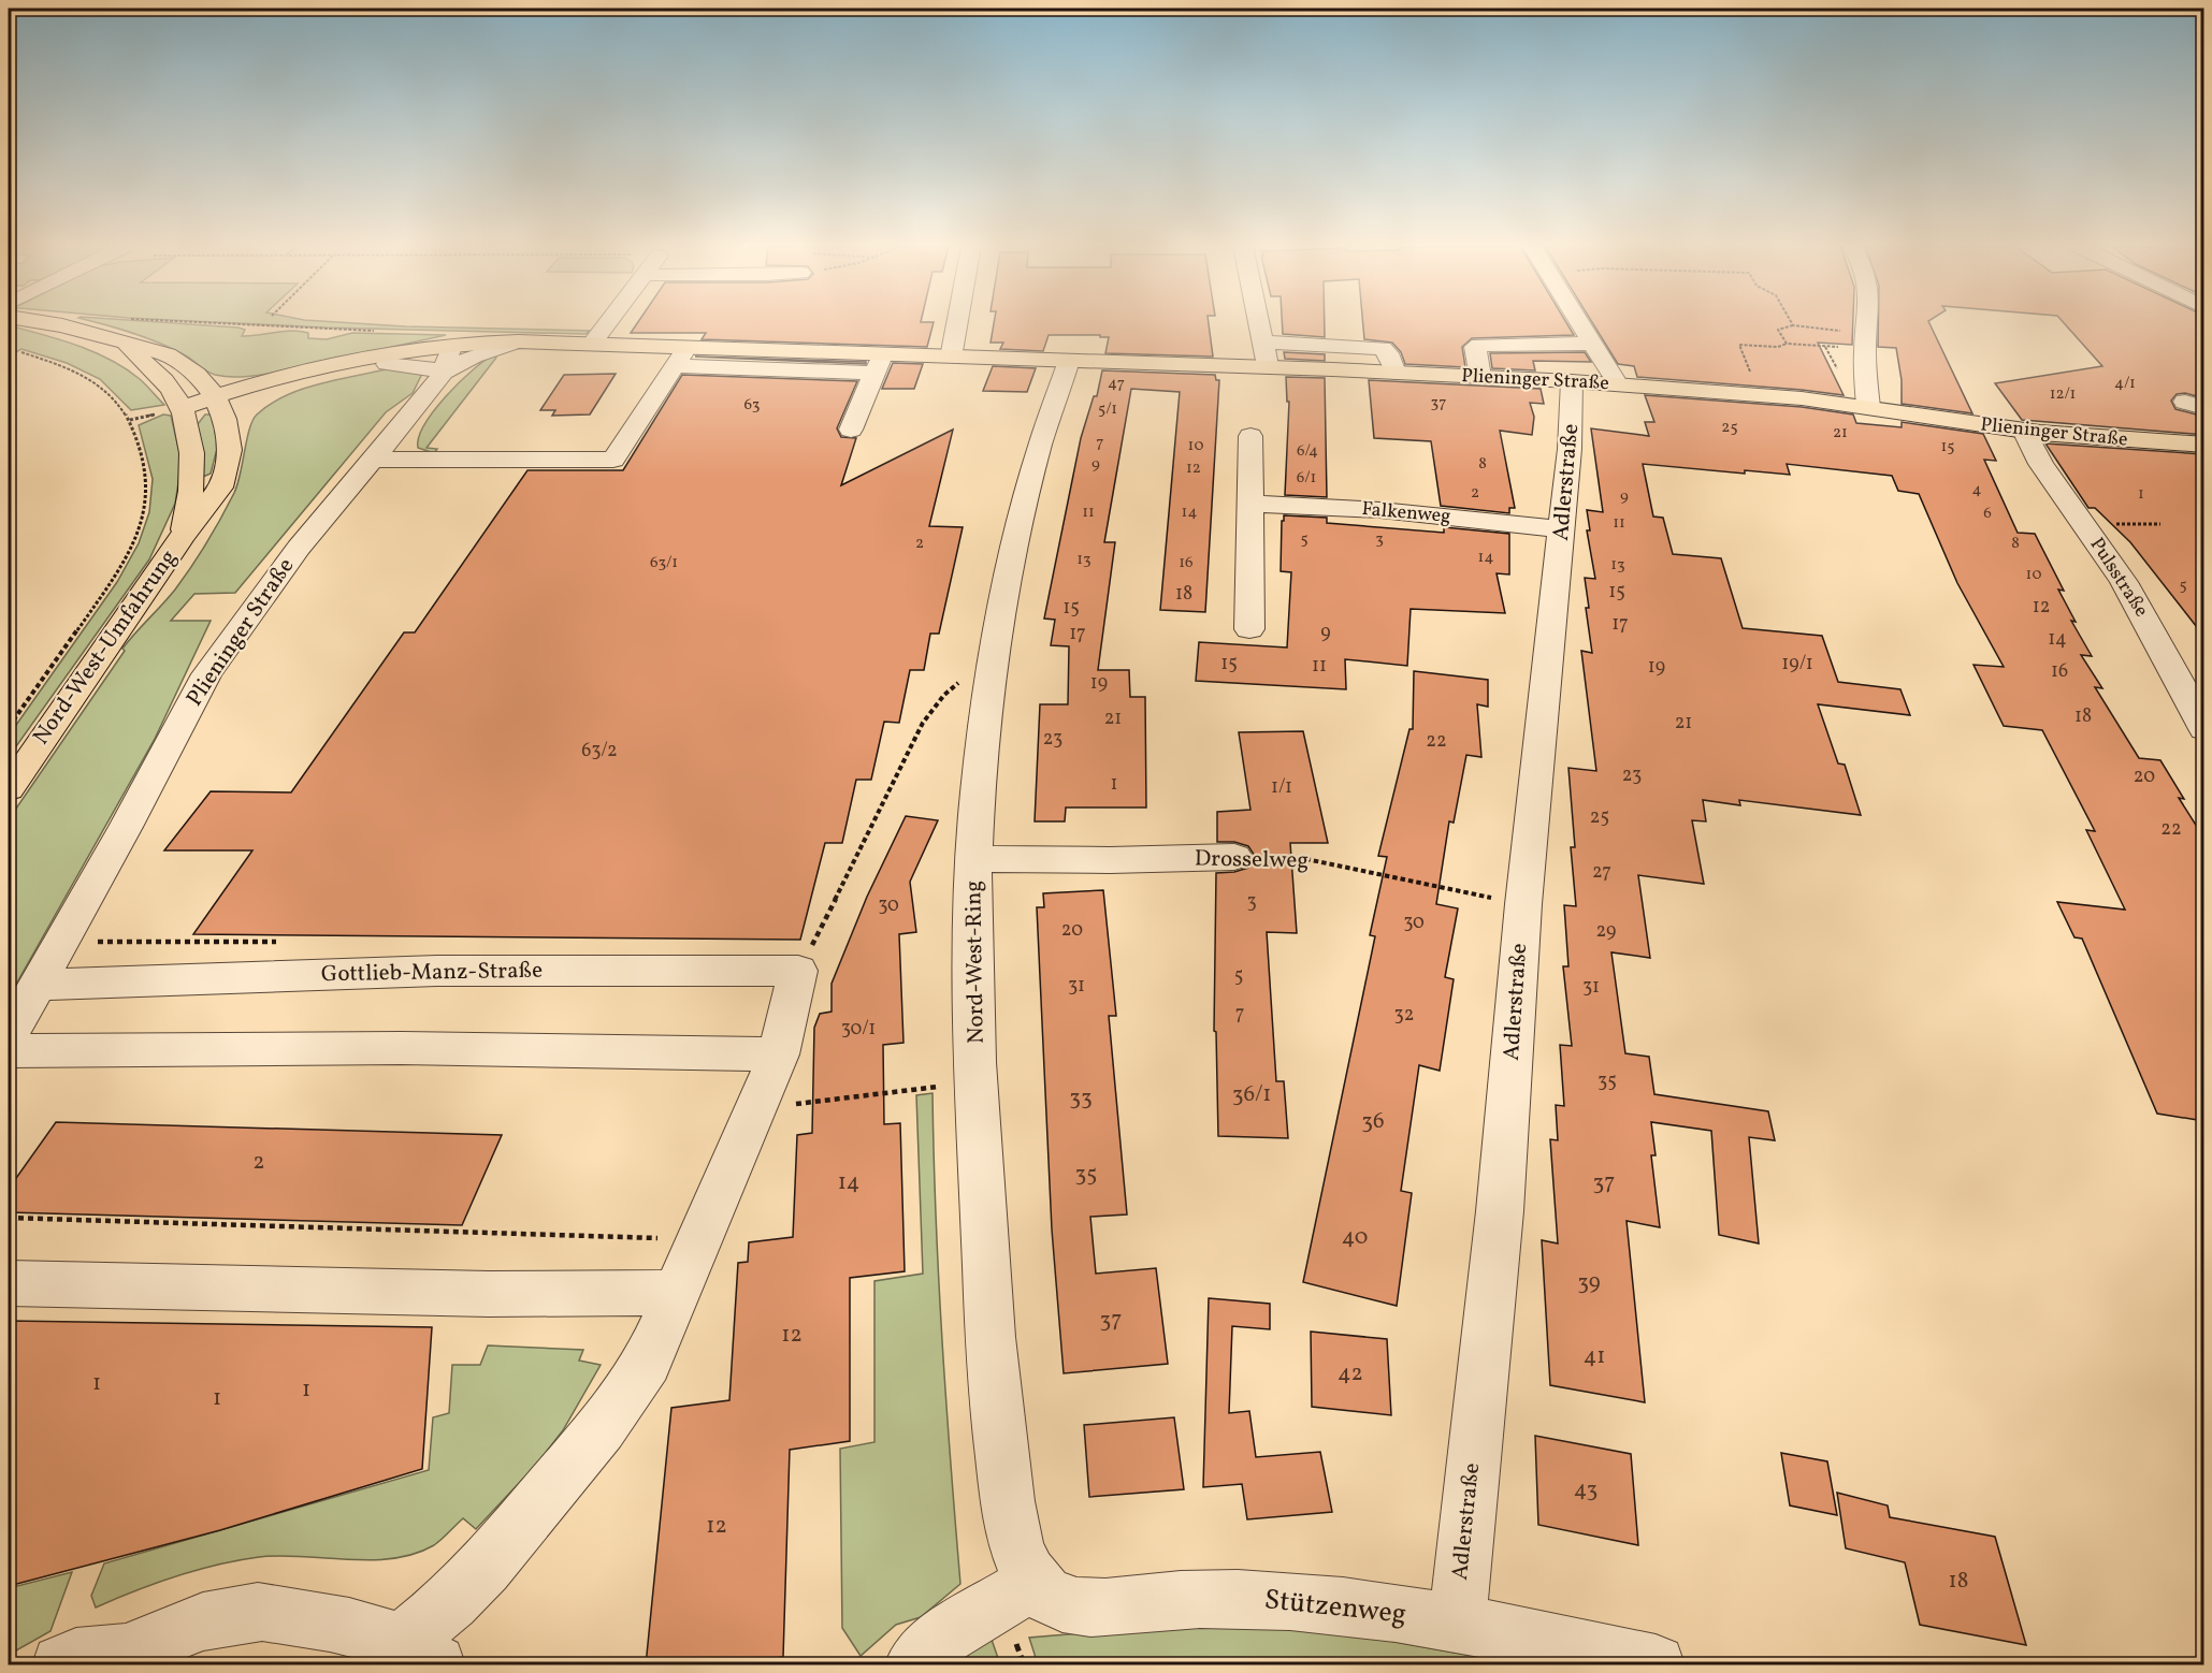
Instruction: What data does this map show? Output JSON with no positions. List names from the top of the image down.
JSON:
{
  "streets": {
    "main road": ["Plieninger Straße", "Nord-West-Umfahrung"],
    "street": [
      "Adlerstraße",
      "Falkenweg",
      "Pulsstraße",
      "Drosselweg",
      "Nord-West-Ring",
      "Gottlieb-Manz-Straße",
      "Stützenweg"
    ]
  },
  "crossings": [
    ["Plieninger Straße", "Adlerstraße"],
    ["Plieninger Straße", "Pulsstraße"],
    ["Plieninger Straße", "Nord-West-Umfahrung"],
    ["Plieninger Straße", "Nord-West-Ring"],
    ["Plieninger Straße", "Gottlieb-Manz-Straße"],
    ["Adlerstraße", "Falkenweg"],
    ["Adlerstraße", "Drosselweg"],
    ["Adlerstraße", "Stützenweg"],
    ["Drosselweg", "Nord-West-Ring"],
    ["Nord-West-Ring", "Stützenweg"]
  ],
  "house_numbers": [
    "47",
    "4/1",
    "12/1",
    "37",
    "63",
    "5/1",
    "25",
    "21",
    "7",
    "10",
    "15",
    "6/4",
    "9",
    "8",
    "12",
    "6/1",
    "4",
    "2",
    "1",
    "9",
    "11",
    "14",
    "6",
    "11",
    "5",
    "3",
    "2",
    "8",
    "14",
    "13",
    "63/1",
    "16",
    "13",
    "10",
    "5",
    "15",
    "18",
    "12",
    "15",
    "17",
    "9",
    "17",
    "14",
    "15",
    "19/1",
    "11",
    "19",
    "16",
    "19",
    "18",
    "21",
    "21",
    "23",
    "22",
    "63/2",
    "23",
    "20",
    "1",
    "1/1",
    "25",
    "22",
    "27",
    "3",
    "30",
    "30",
    "20",
    "29",
    "5",
    "31",
    "31",
    "7",
    "32",
    "30/1",
    "35",
    "36/1",
    "33",
    "36",
    "2",
    "35",
    "14",
    "37",
    "40",
    "39",
    "37",
    "12",
    "41",
    "42",
    "1",
    "1",
    "1",
    "43",
    "12",
    "18"
  ]
}
